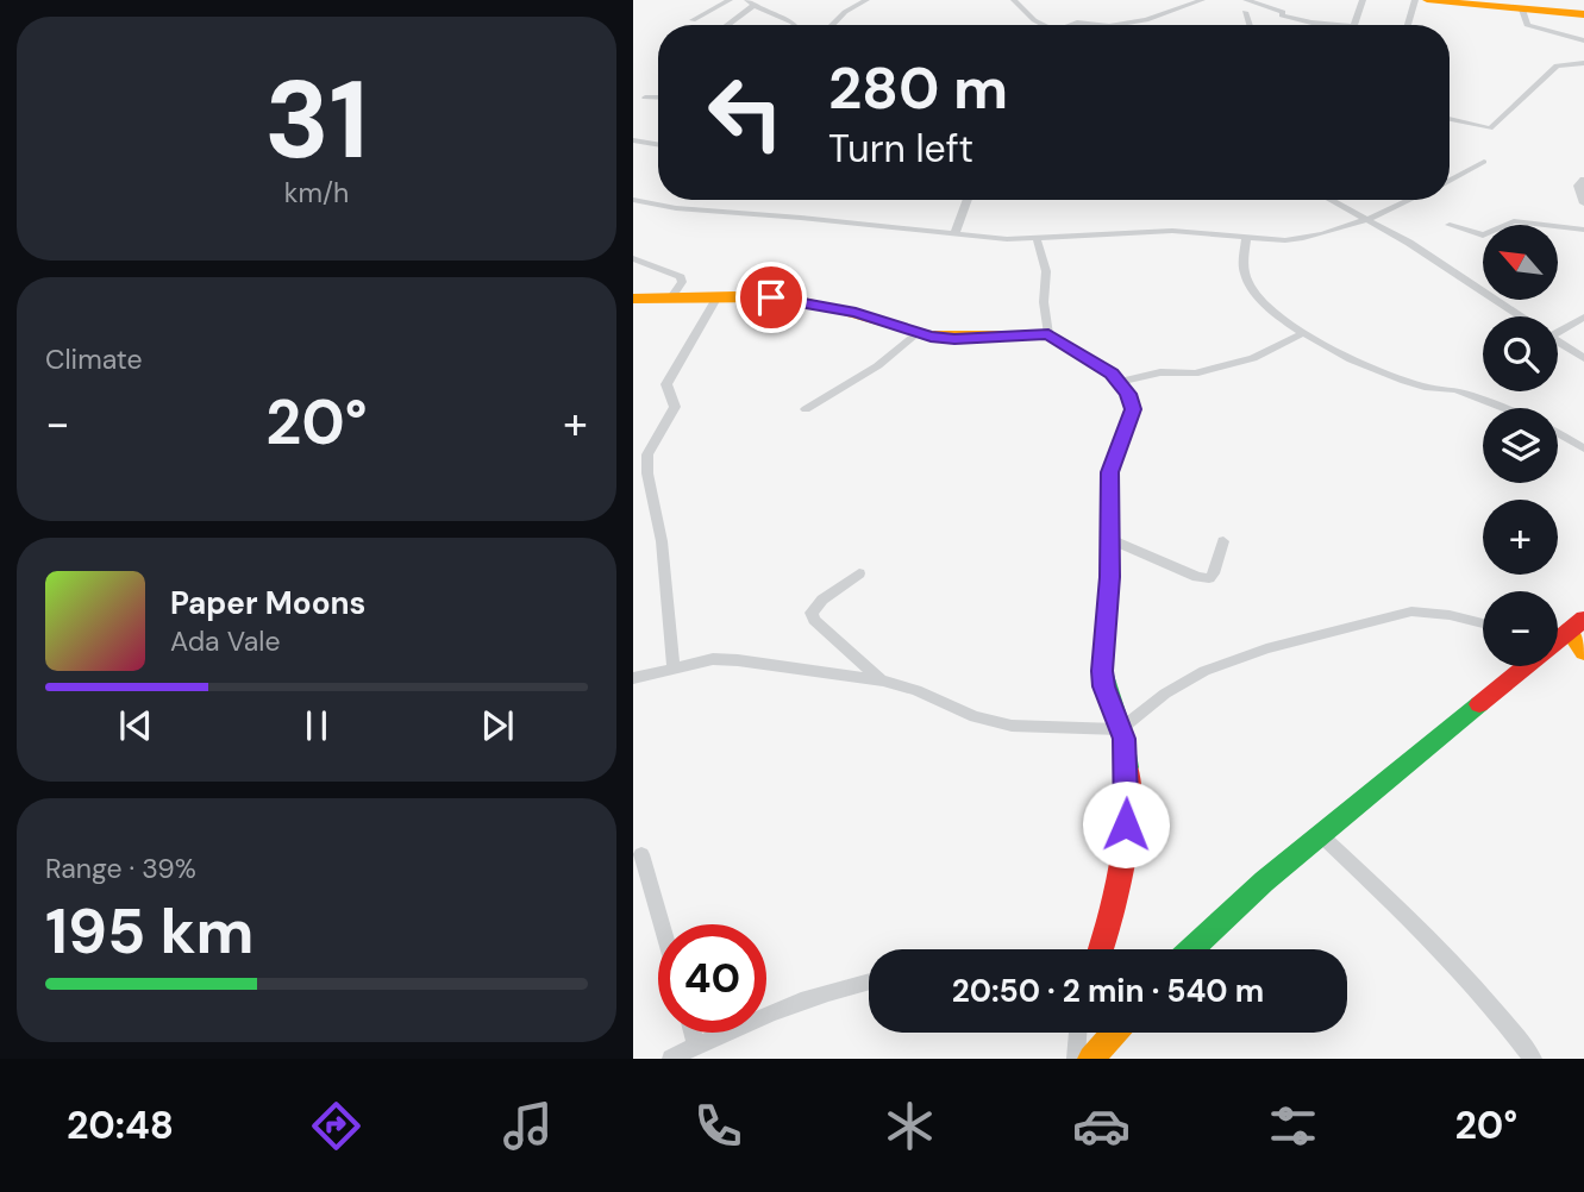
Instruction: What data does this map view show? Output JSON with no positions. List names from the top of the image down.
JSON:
{
  "north": "top left",
  "page": {
    "tile": [
      ["31", "km/h"],
      "Climate",
      ["Range · 39%", "195 km"]
    ],
    "turn": ["280 m", "Turn left"],
    "map_buttons": ["+", "−"],
    "heat": ["−", "20°", "+"],
    "song": ["Paper Moons", "Ada Vale"],
    "limit": "40",
    "trip": "20:50 · 2 min · 540 m",
    "tabs": ["20:48", "20°"]
  }
}
